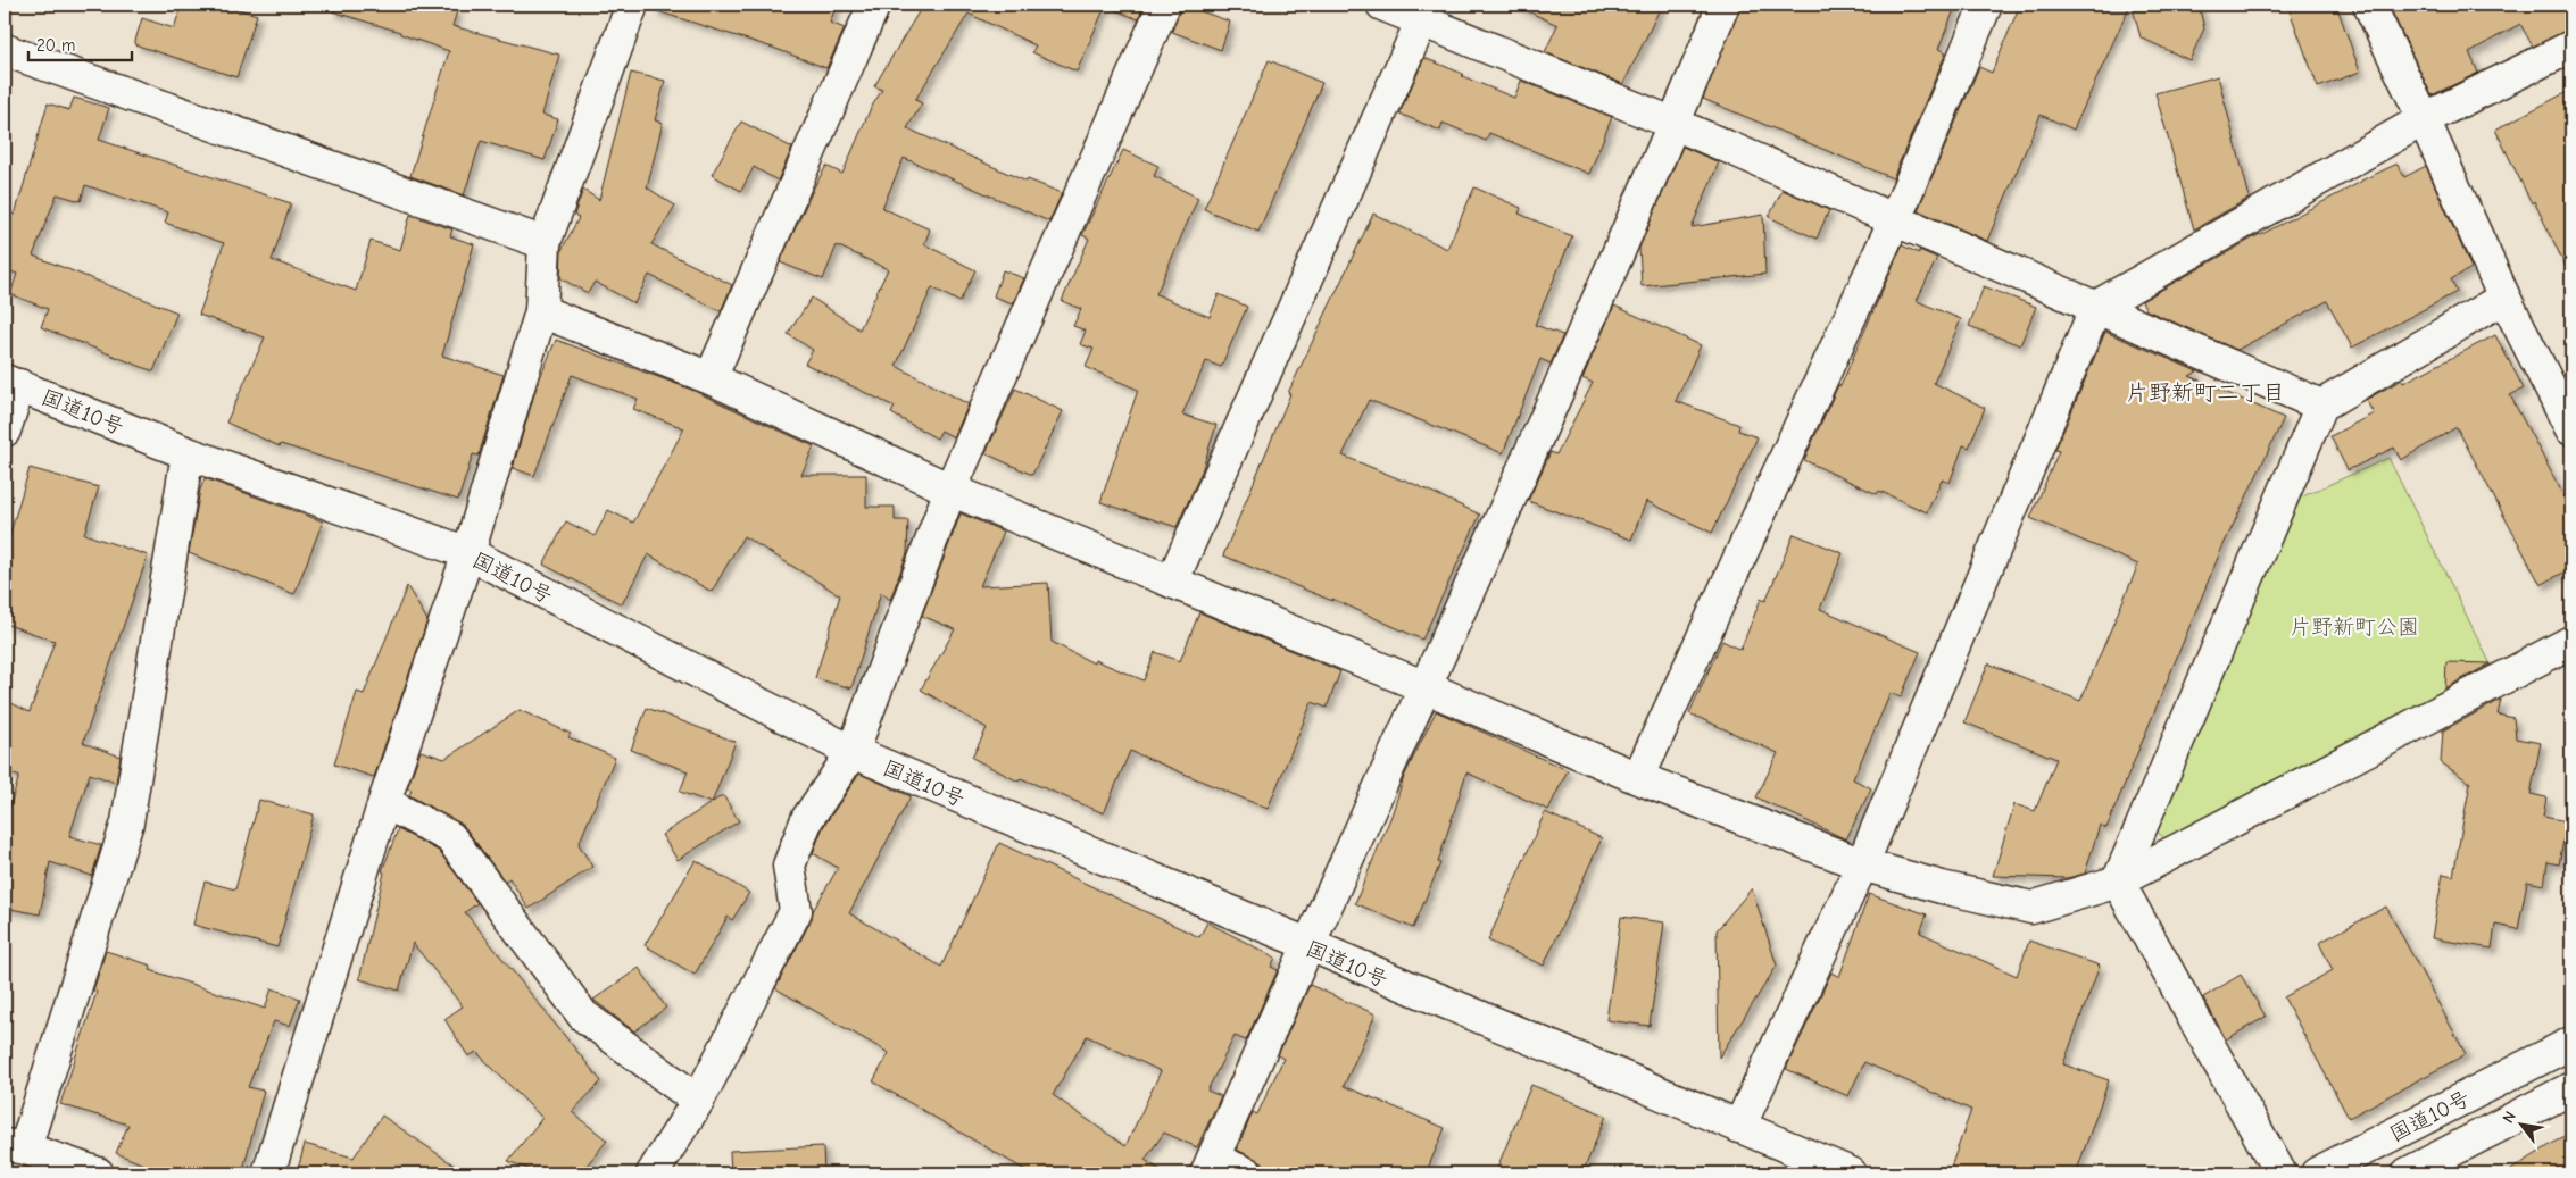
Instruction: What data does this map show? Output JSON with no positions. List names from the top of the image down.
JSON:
{
  "streets": {
    "main road": ["国道10号"]
  },
  "districts": ["片野新町二丁目"],
  "parks": ["片野新町公園"],
  "scale_bar": "20 m",
  "north": "top left"
}
